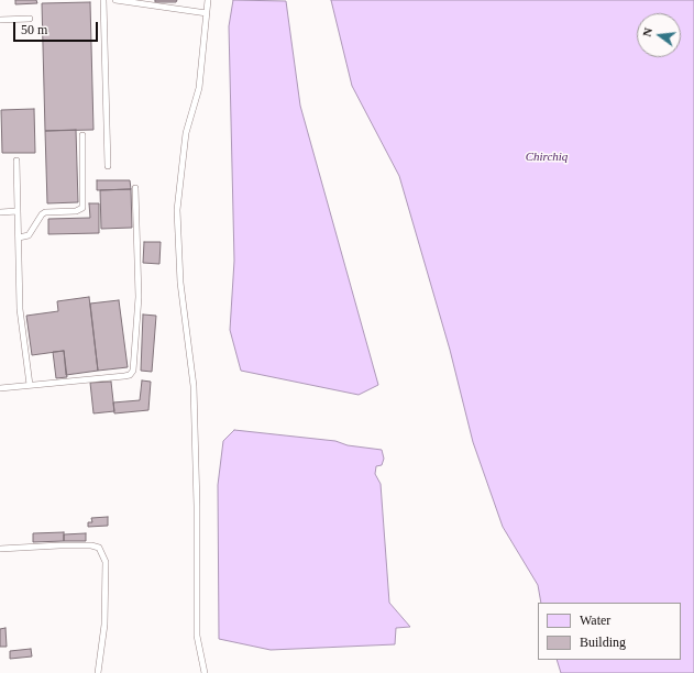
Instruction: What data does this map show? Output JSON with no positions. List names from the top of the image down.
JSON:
{
  "water": ["Chirchiq"],
  "legend": ["Water", "Building"],
  "scale_bar": "50 m",
  "north": "left"
}
